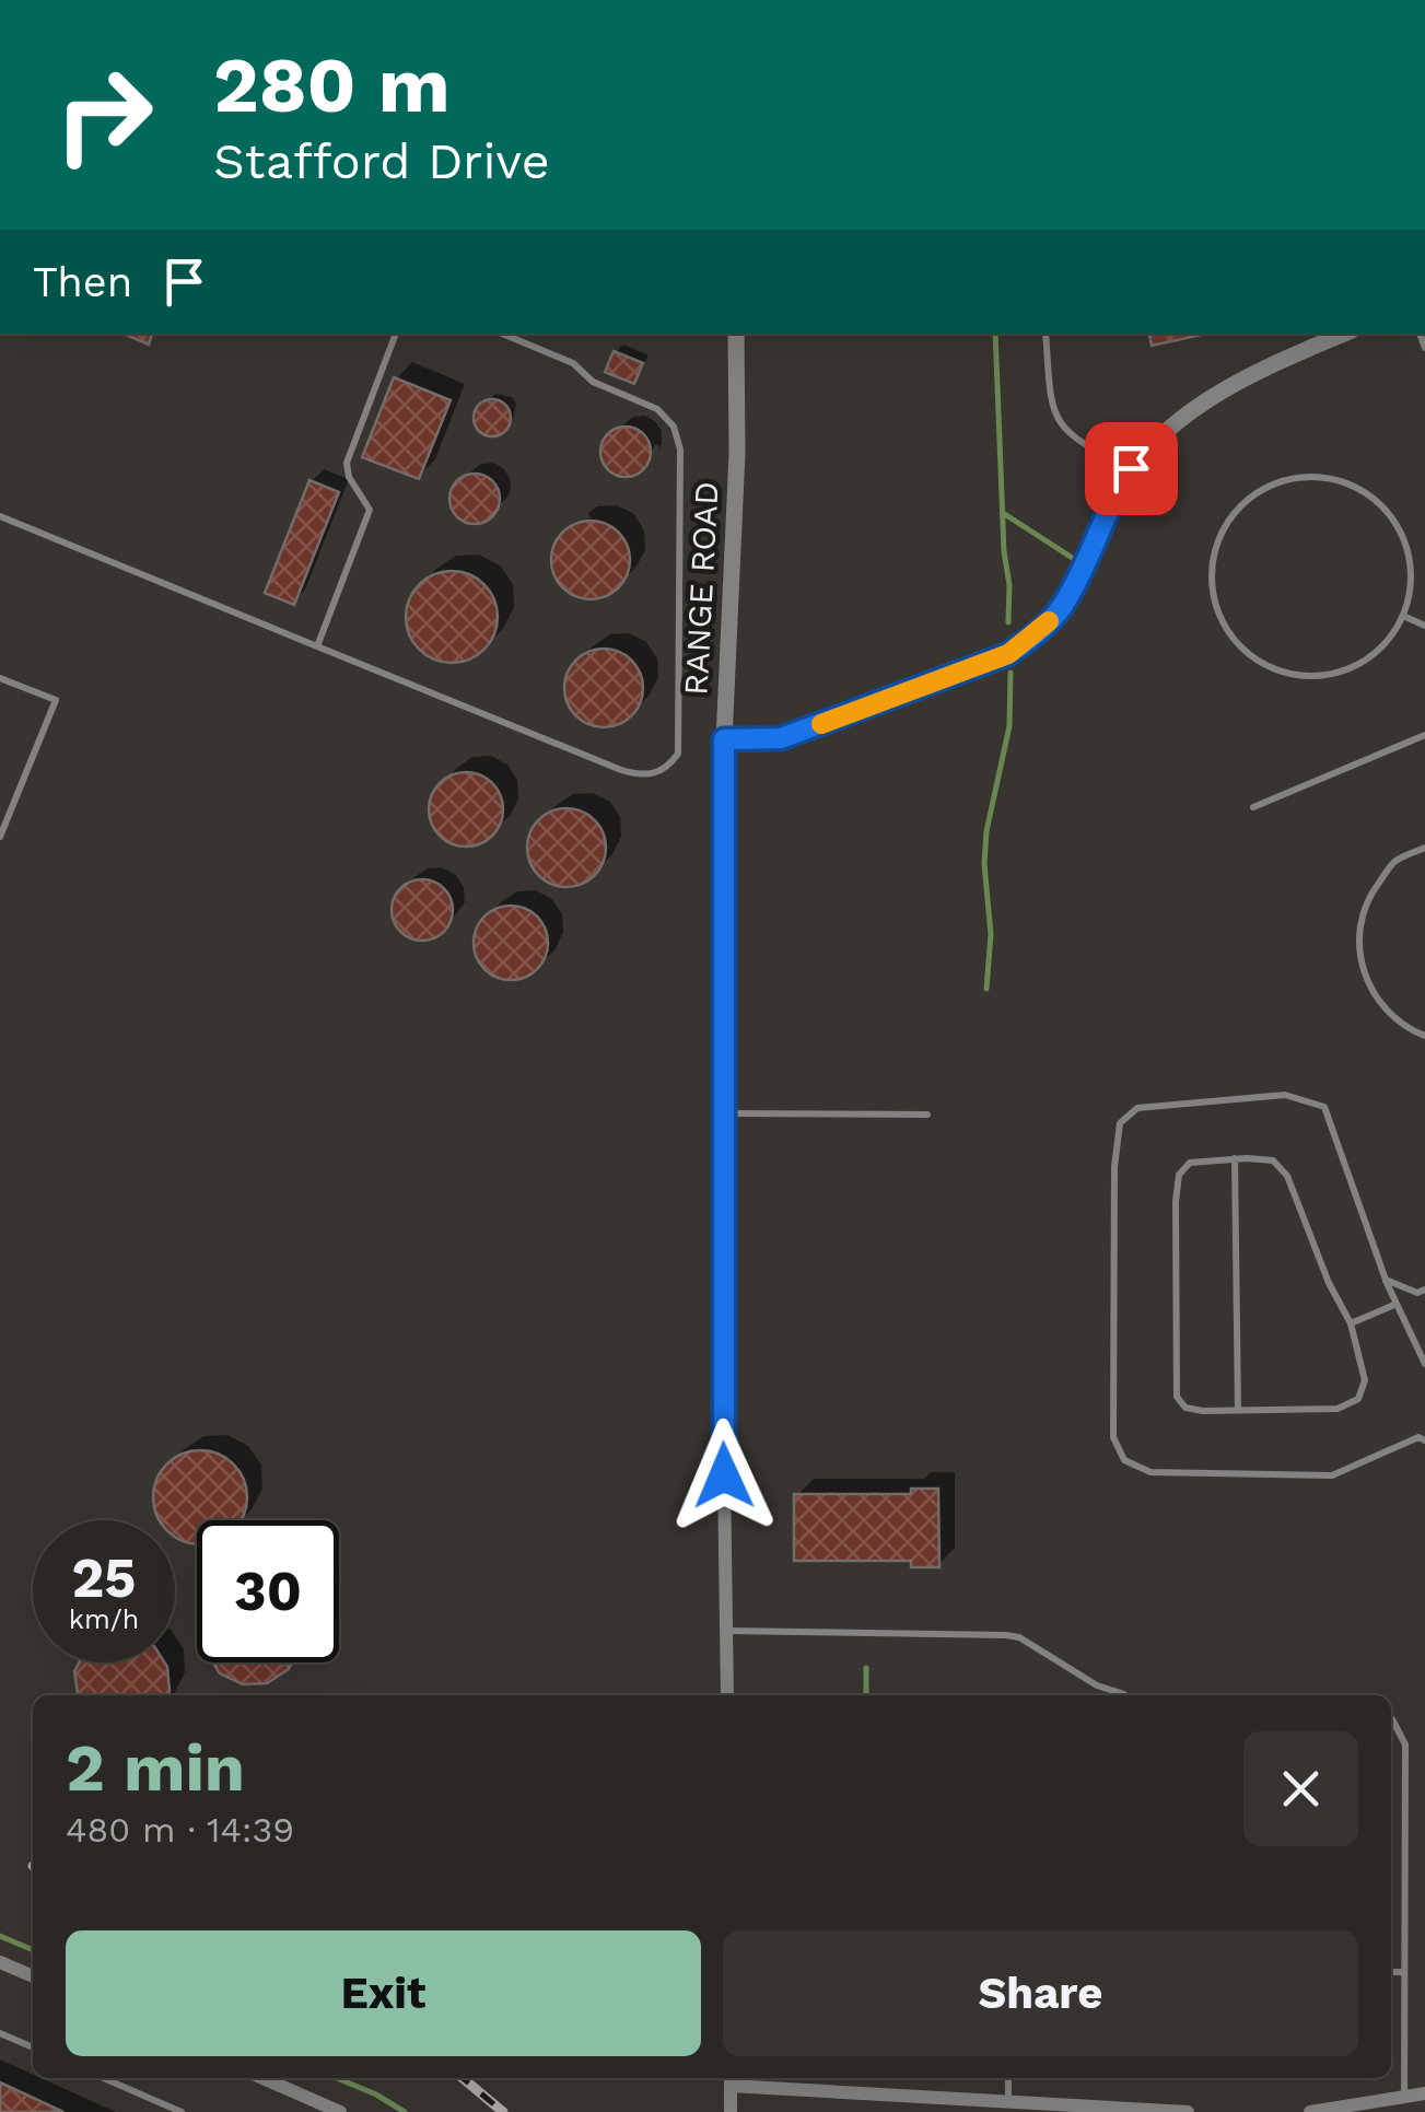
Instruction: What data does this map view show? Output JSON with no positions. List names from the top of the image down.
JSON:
{
  "streets": {
    "street": ["RANGE ROAD"]
  },
  "page": {
    "turn": ["280 m", "Stafford Drive"],
    "then": "Then",
    "speed": "25 km/h",
    "limit": "30",
    "heading": ["2 min", "480 m · 14:39"],
    "buttons": ["Exit", "Share"]
  }
}
